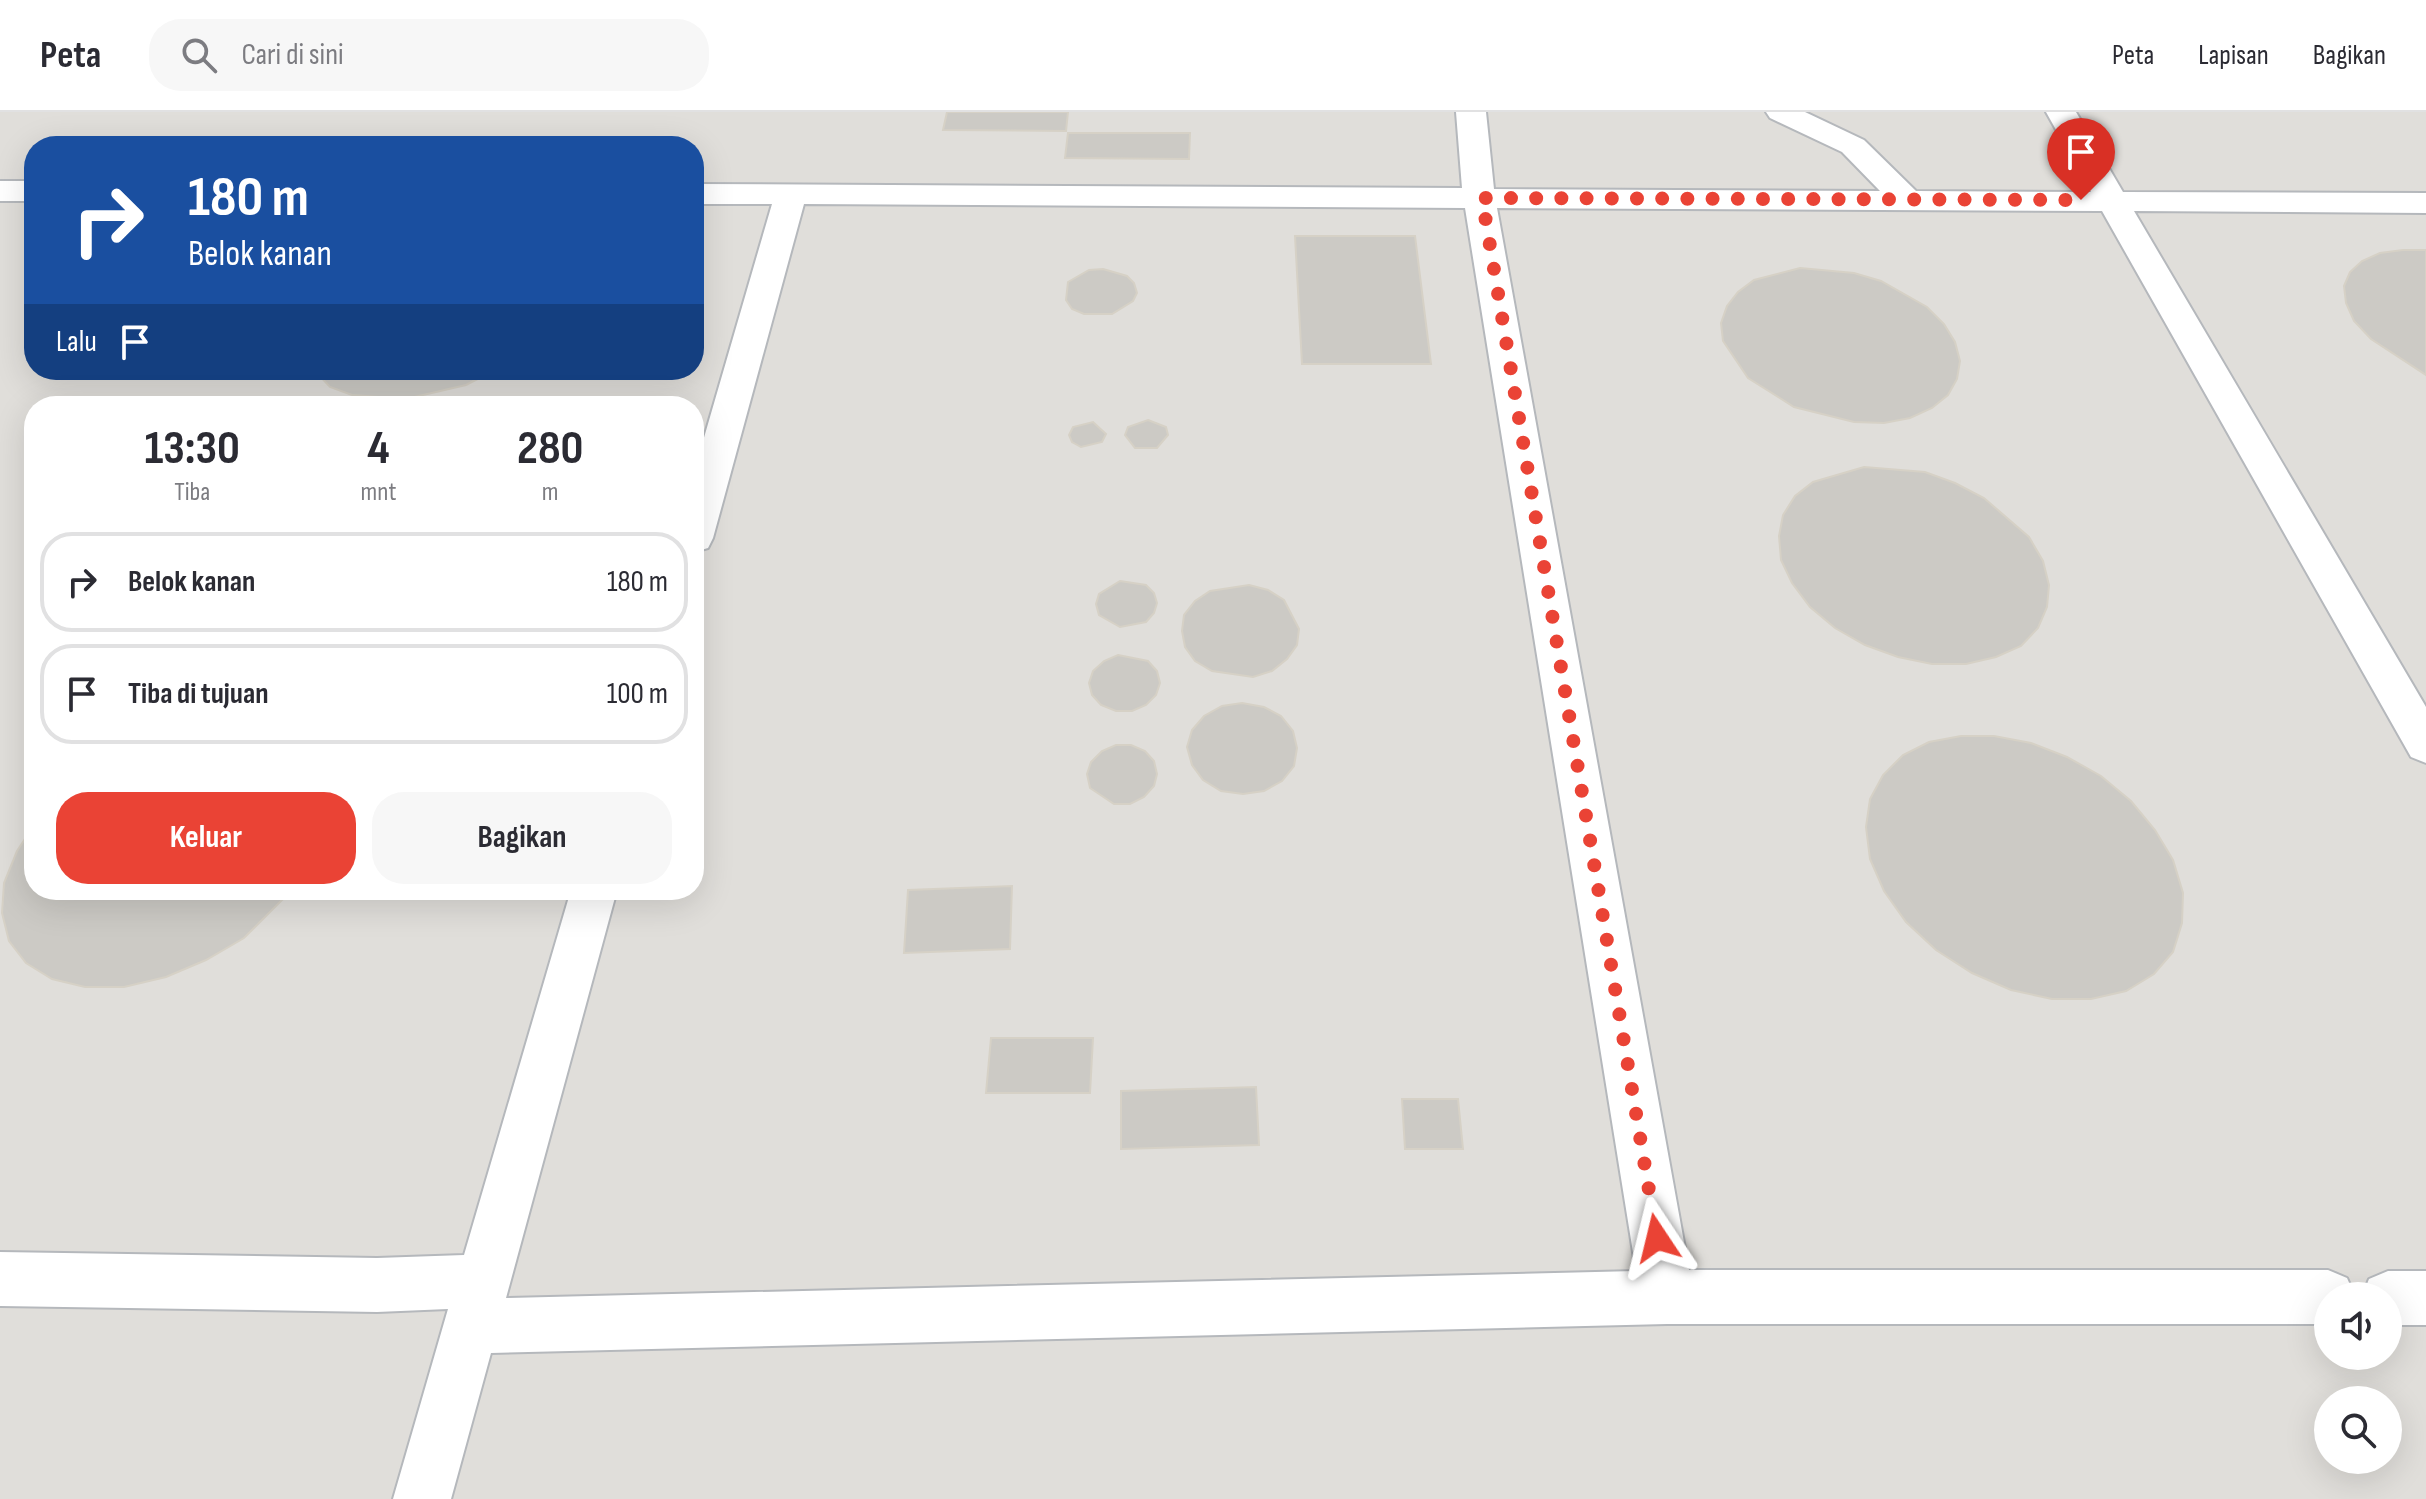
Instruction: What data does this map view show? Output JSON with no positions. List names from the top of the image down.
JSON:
{
  "page": {
    "header": "Peta",
    "search": "Cari di sini",
    "nav": ["Peta", "Lapisan", "Bagikan"],
    "turn": ["180 m", "Belok kanan"],
    "then": "Lalu",
    "eta": [
      "13:30",
      "Tiba",
      "4",
      "mnt",
      "280",
      "m"
    ],
    "list": [
      {
        "name": "Belok kanan",
        "value": "180 m"
      },
      {
        "name": "Tiba di tujuan",
        "value": "100 m"
      }
    ],
    "buttons": ["Keluar", "Bagikan"]
  }
}
